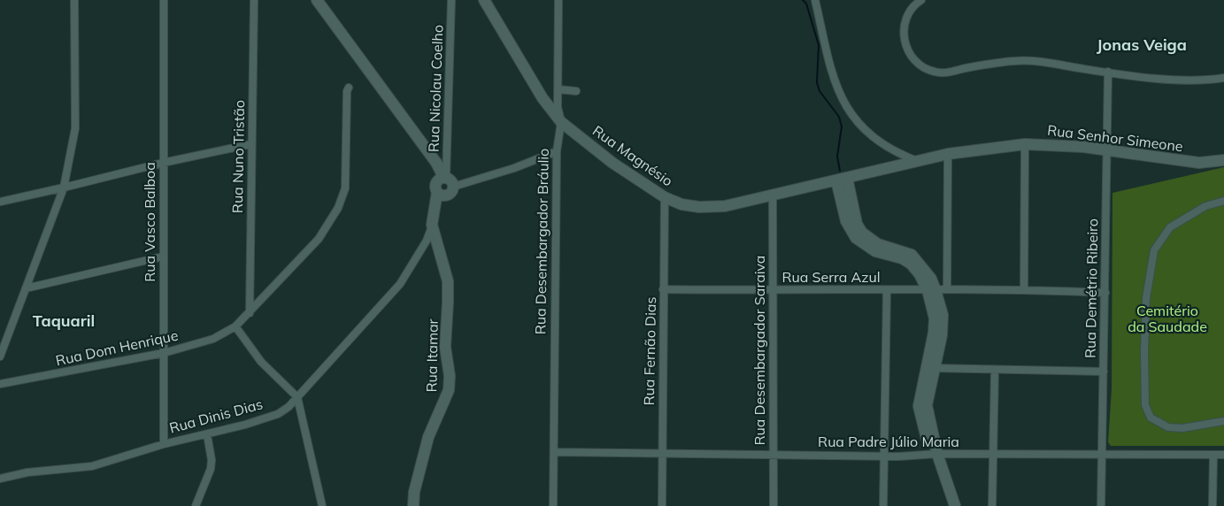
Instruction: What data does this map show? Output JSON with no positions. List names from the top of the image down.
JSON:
{
  "streets": {
    "street": [
      "Rua Nicolau Coelho",
      "Rua Senhor Simeone",
      "Rua Magnésio",
      "Rua Nuno Tristão",
      "Rua Vasco Balboa",
      "Rua Desembargador Bráulio",
      "Rua Serra Azul",
      "Rua Demétrio Ribeiro",
      "Rua Dom Henrique",
      "Rua Desembargador Saraiva",
      "Rua Fernão Dias",
      "Rua Itamar",
      "Rua Dinis Dias",
      "Rua Padre Júlio Maria"
    ]
  },
  "crossings": [
    ["Rua Nicolau Coelho", "Rua Dinis Dias"],
    ["Rua Senhor Simeone", "Rua Magnésio"],
    ["Rua Senhor Simeone", "Rua Demétrio Ribeiro"],
    ["Rua Magnésio", "Rua Desembargador Bráulio"],
    ["Rua Magnésio", "Rua Desembargador Saraiva"],
    ["Rua Magnésio", "Rua Fernão Dias"],
    ["Rua Nuno Tristão", "Rua Dom Henrique"],
    ["Rua Vasco Balboa", "Rua Dom Henrique"],
    ["Rua Vasco Balboa", "Rua Dinis Dias"],
    ["Rua Desembargador Bráulio", "Rua Padre Júlio Maria"],
    ["Rua Serra Azul", "Rua Demétrio Ribeiro"],
    ["Rua Serra Azul", "Rua Desembargador Saraiva"],
    ["Rua Serra Azul", "Rua Fernão Dias"],
    ["Rua Demétrio Ribeiro", "Rua Padre Júlio Maria"],
    ["Rua Desembargador Saraiva", "Rua Padre Júlio Maria"],
    ["Rua Fernão Dias", "Rua Padre Júlio Maria"],
    ["Rua Itamar", "Rua Dinis Dias"]
  ],
  "districts": ["Jonas Veiga", "Taquaril"],
  "parks": ["Cemitério da Saudade"]
}
